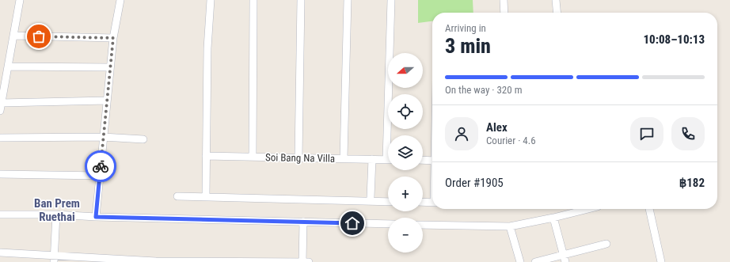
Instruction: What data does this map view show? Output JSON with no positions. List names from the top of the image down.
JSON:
{
  "streets": {
    "street": ["Soi Bang Na Villa"]
  },
  "districts": ["Ban Prem Ruethai"],
  "north": "left",
  "page": {
    "heading": ["3 min", "Arriving in", "10:08–10:13"],
    "panel": [
      "Alex",
      "Courier · 4.6",
      "Order #1905",
      "฿182"
    ],
    "map_buttons": ["+", "−"],
    "bar": "On the way · 320 m"
  }
}
